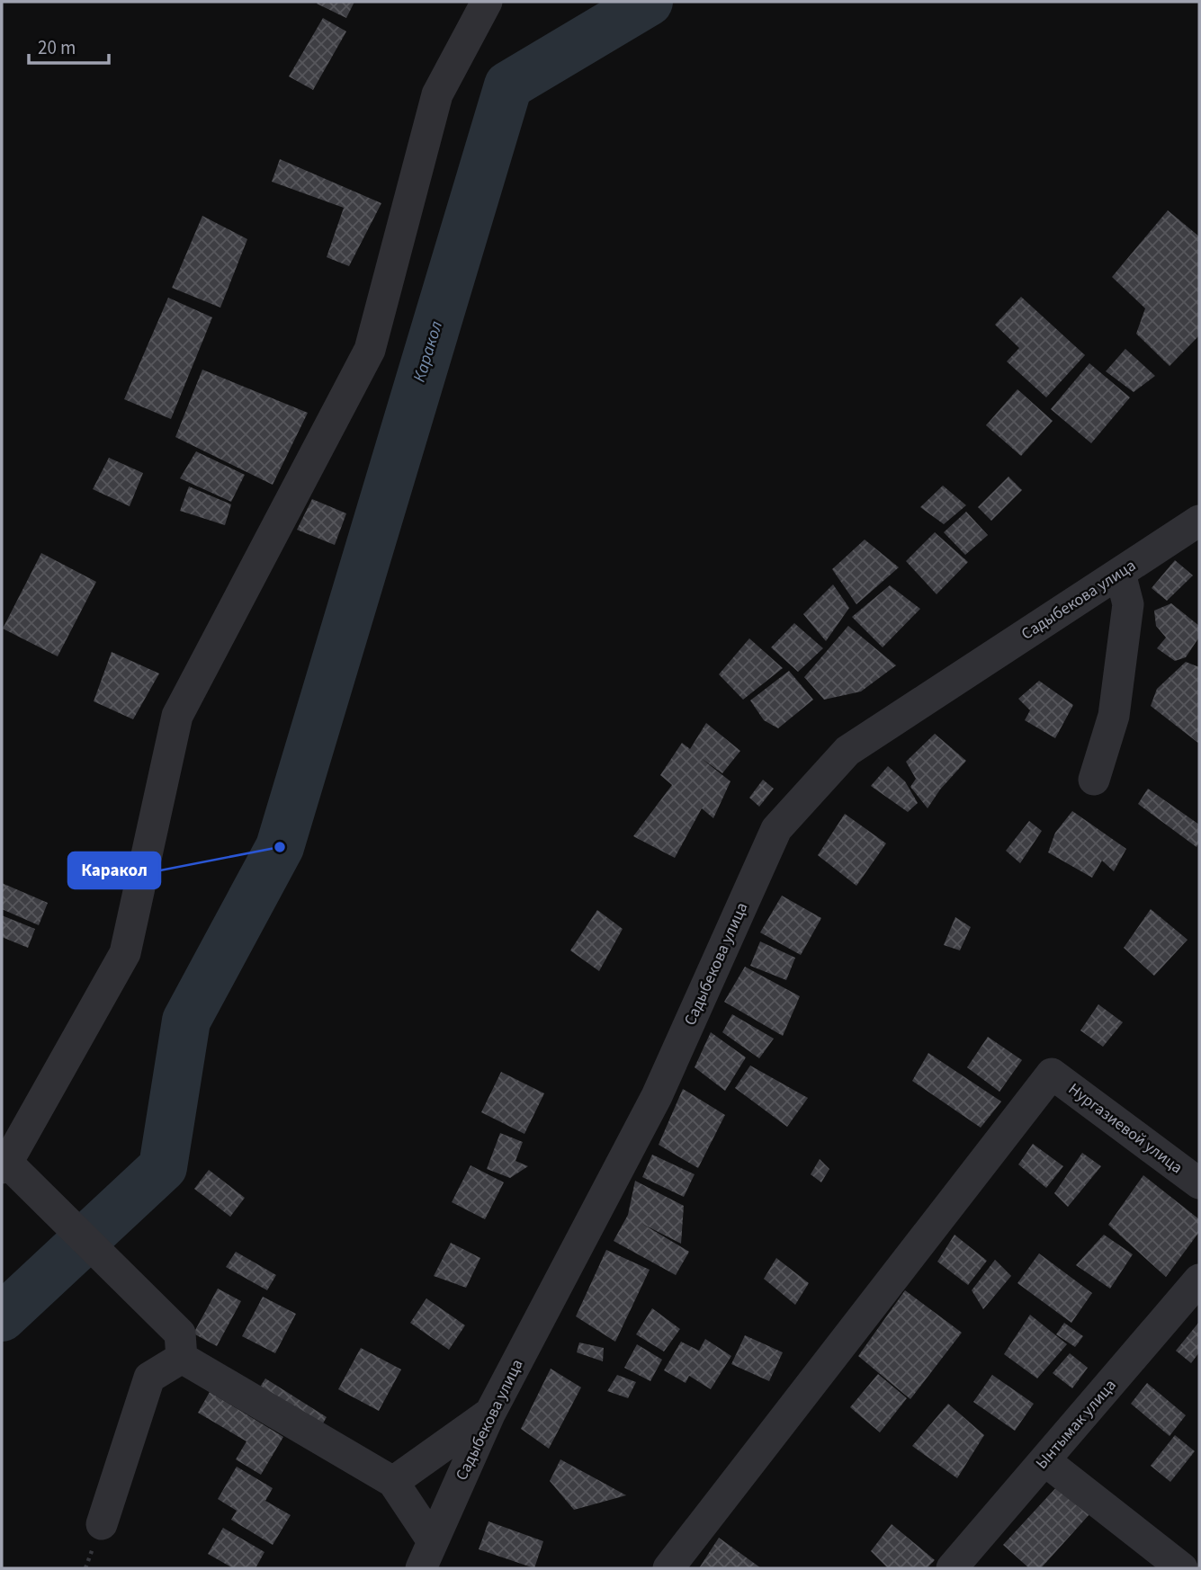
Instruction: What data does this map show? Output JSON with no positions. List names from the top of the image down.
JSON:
{
  "streets": {
    "street": ["Садыбекова улица", "Нургазиевой улица", "Ынтымак улица"]
  },
  "water": ["Каракол"],
  "places": ["Каракол"],
  "scale_bar": "20 m"
}
